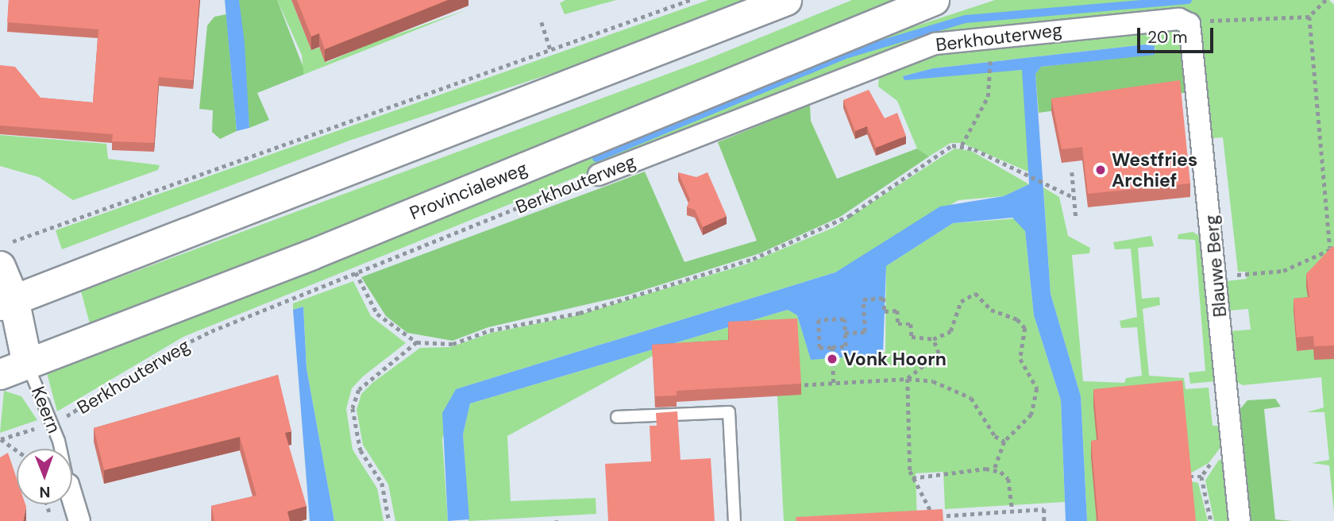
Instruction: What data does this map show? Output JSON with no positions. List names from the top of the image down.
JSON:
{
  "streets": {
    "main road": ["Provincialeweg", "Keern"],
    "street": ["Berkhouterweg", "Blauwe Berg"]
  },
  "crossings": [
    ["Berkhouterweg", "Blauwe Berg"],
    ["Berkhouterweg", "Keern"],
    ["Provincialeweg", "Keern"]
  ],
  "places": ["Westfries Archief", "Vonk Hoorn"],
  "scale_bar": "20 m",
  "north": "bottom"
}
